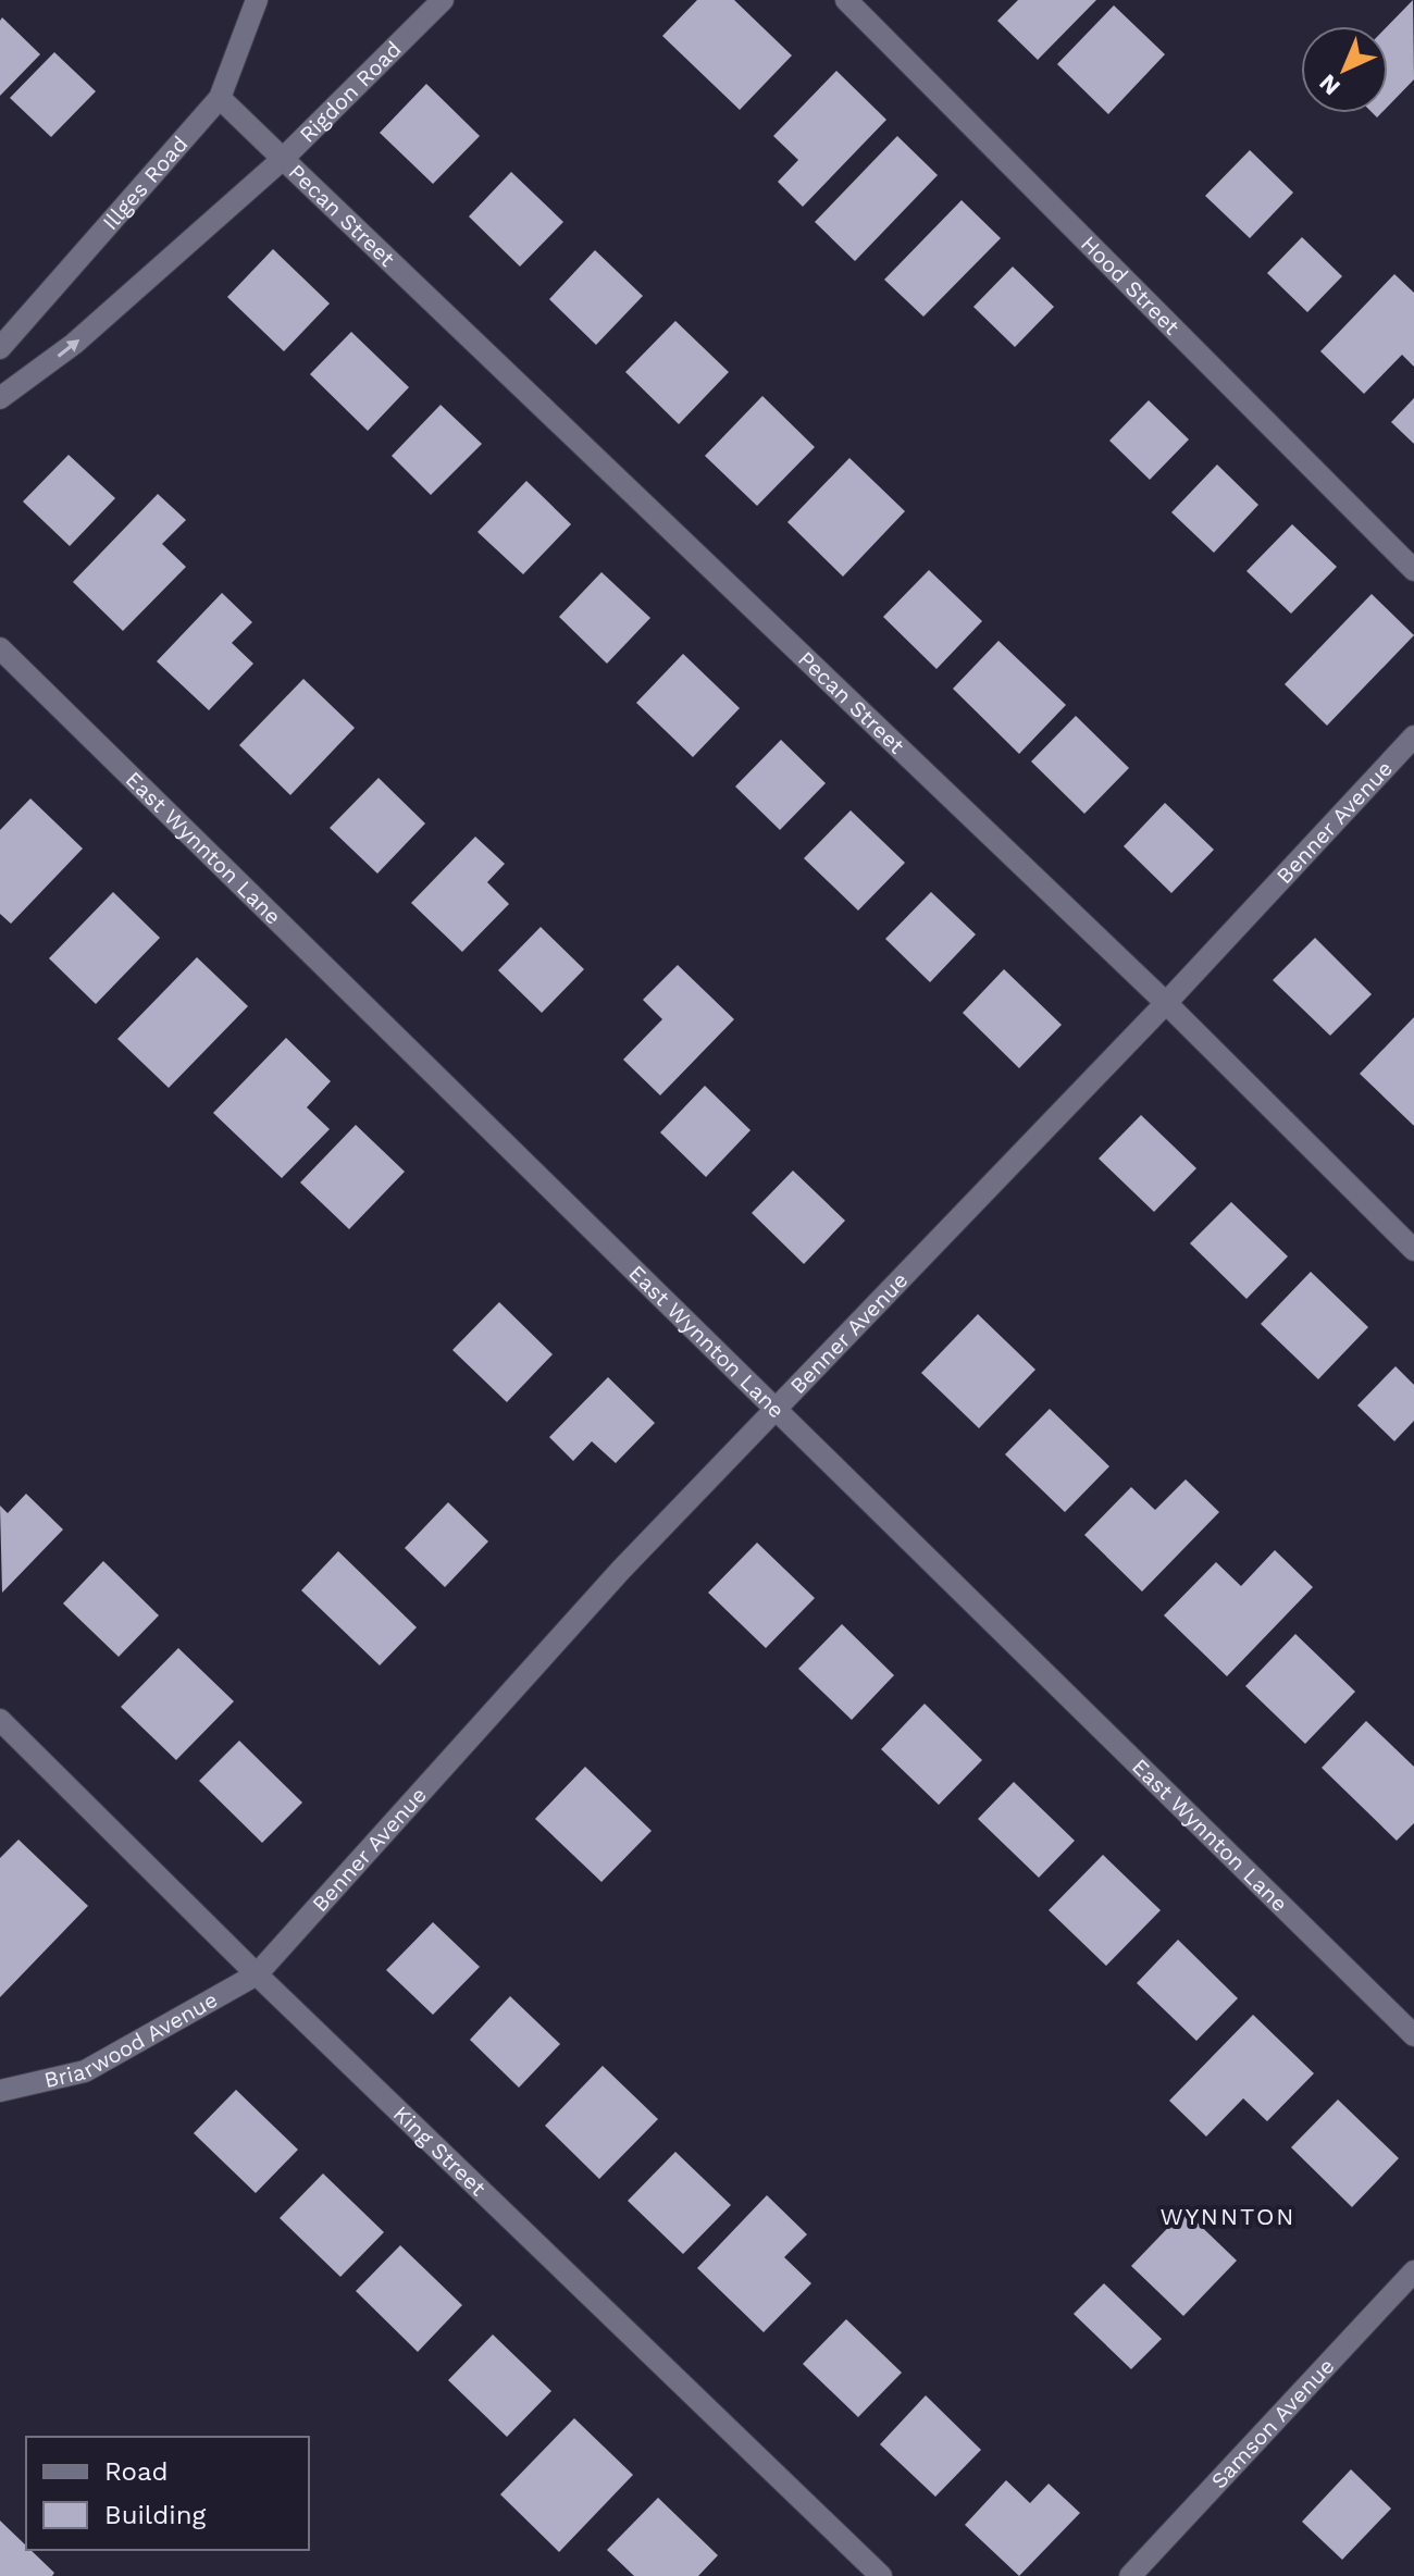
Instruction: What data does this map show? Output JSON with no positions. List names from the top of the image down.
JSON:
{
  "streets": {
    "street": [
      "Rigdon Road",
      "Illges Road",
      "Pecan Street",
      "Hood Street",
      "Benner Avenue",
      "East Wynnton Lane",
      "Briarwood Avenue",
      "King Street",
      "Samson Avenue"
    ]
  },
  "crossings": [
    ["Rigdon Road", "Illges Road"],
    ["Rigdon Road", "Pecan Street"],
    ["Pecan Street", "Benner Avenue"],
    ["Benner Avenue", "East Wynnton Lane"],
    ["Benner Avenue", "Briarwood Avenue"],
    ["Benner Avenue", "King Street"],
    ["Briarwood Avenue", "King Street"]
  ],
  "districts": ["WYNNTON"],
  "legend": ["Road", "Building"],
  "north": "bottom left"
}
